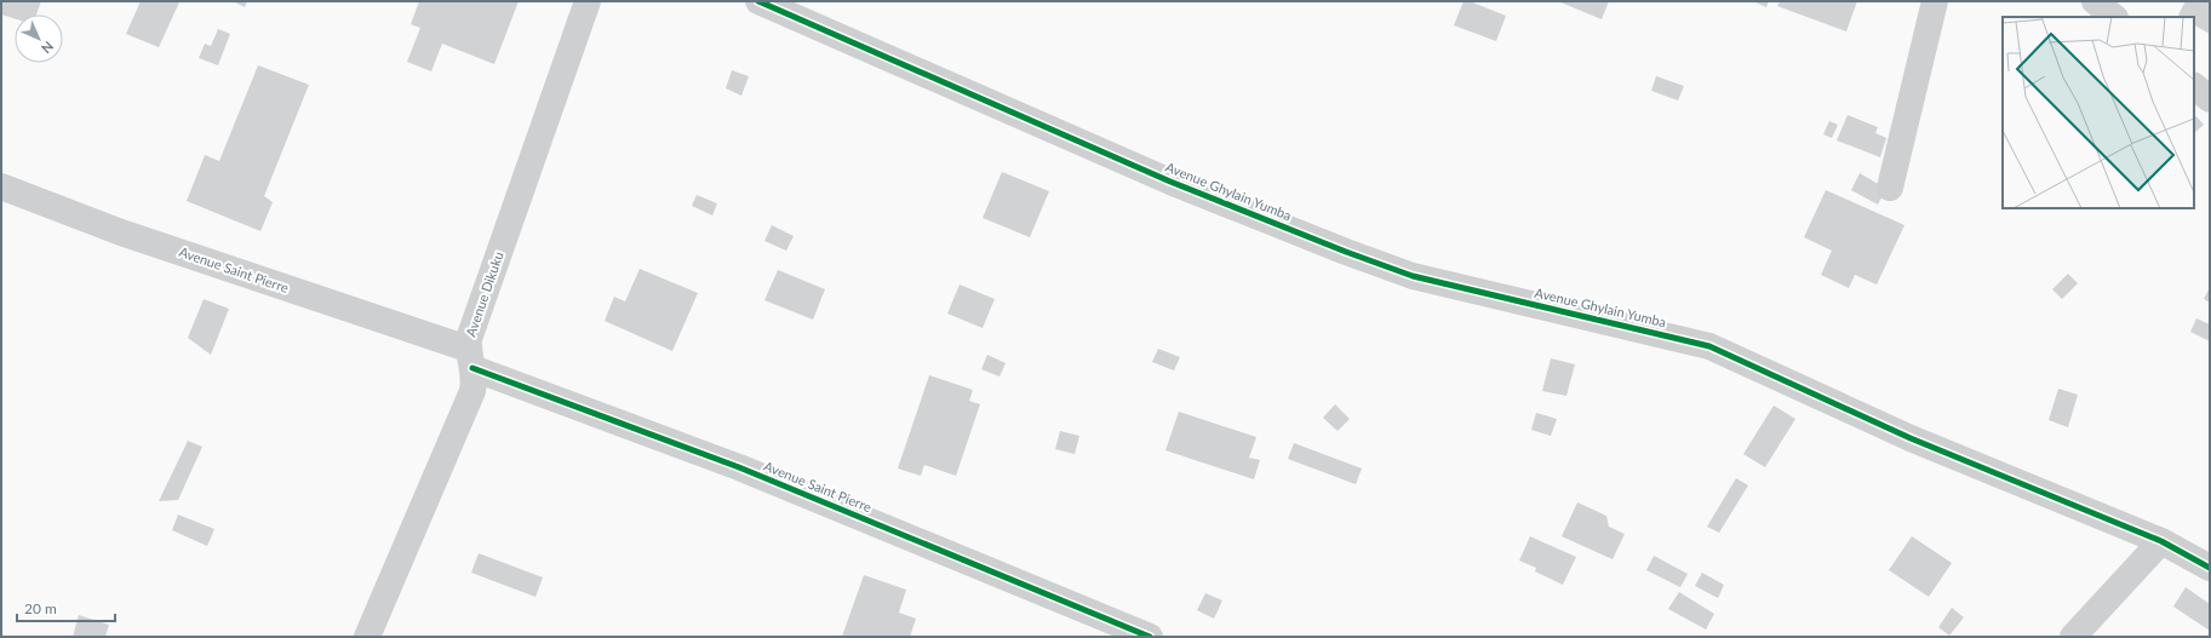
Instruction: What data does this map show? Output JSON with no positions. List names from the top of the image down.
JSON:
{
  "streets": {
    "street": ["Avenue Ghylain Yumba", "Avenue Saint Pierre", "Avenue Dikuku"]
  },
  "crossings": [
    ["Avenue Saint Pierre", "Avenue Dikuku"]
  ],
  "scale_bar": "20 m",
  "north": "bottom right"
}
